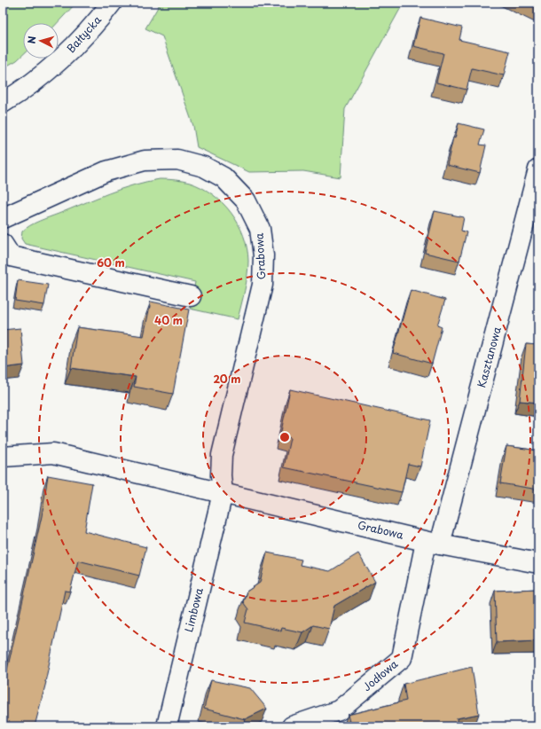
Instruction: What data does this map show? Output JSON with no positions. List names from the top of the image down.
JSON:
{
  "streets": {
    "street": [
      "Bałtycka",
      "Grabowa",
      "Kasztanowa",
      "Limbowa",
      "Jodłowa"
    ]
  },
  "crossings": [
    ["Grabowa", "Kasztanowa"],
    ["Grabowa", "Limbowa"],
    ["Grabowa", "Jodłowa"],
    ["Kasztanowa", "Jodłowa"]
  ],
  "north": "left",
  "rings": ["60 m", "40 m", "20 m"]
}
